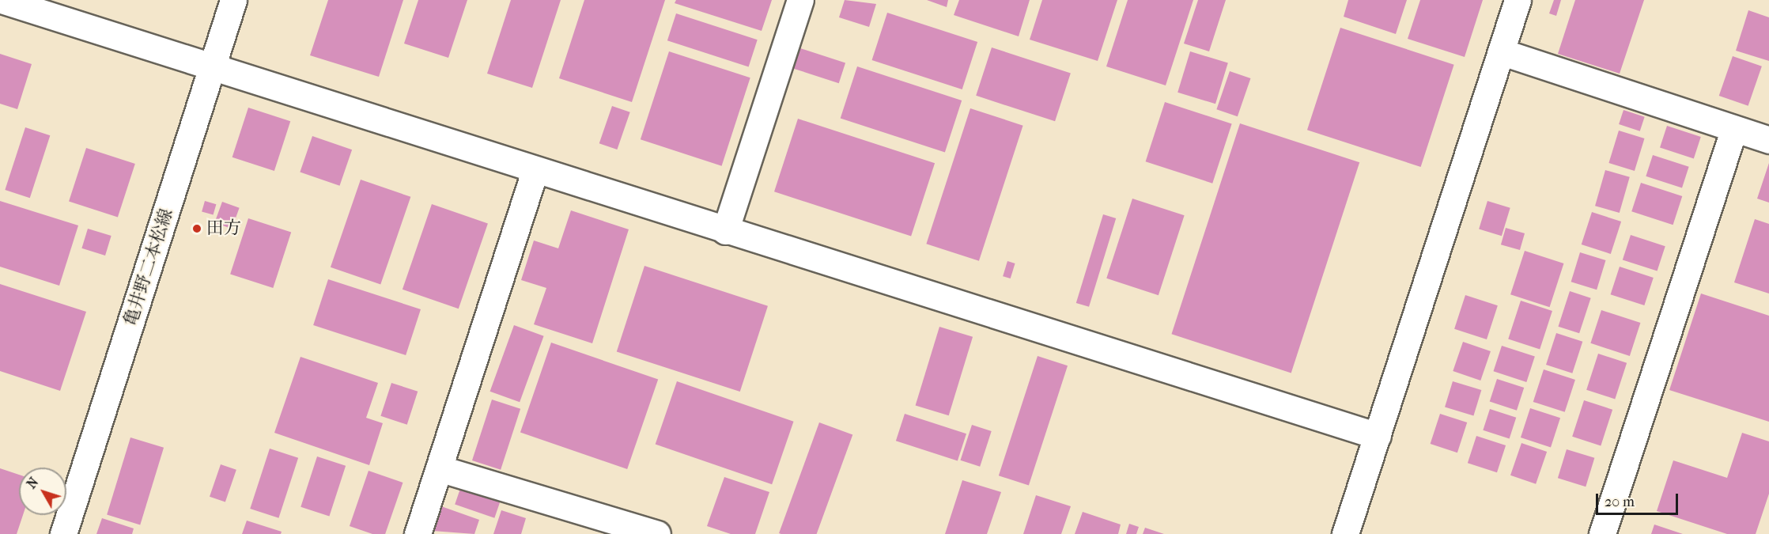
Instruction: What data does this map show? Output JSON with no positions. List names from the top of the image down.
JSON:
{
  "streets": {
    "street": ["亀井野二本松線"]
  },
  "places": ["田方"],
  "scale_bar": "20 m",
  "north": "top left"
}
